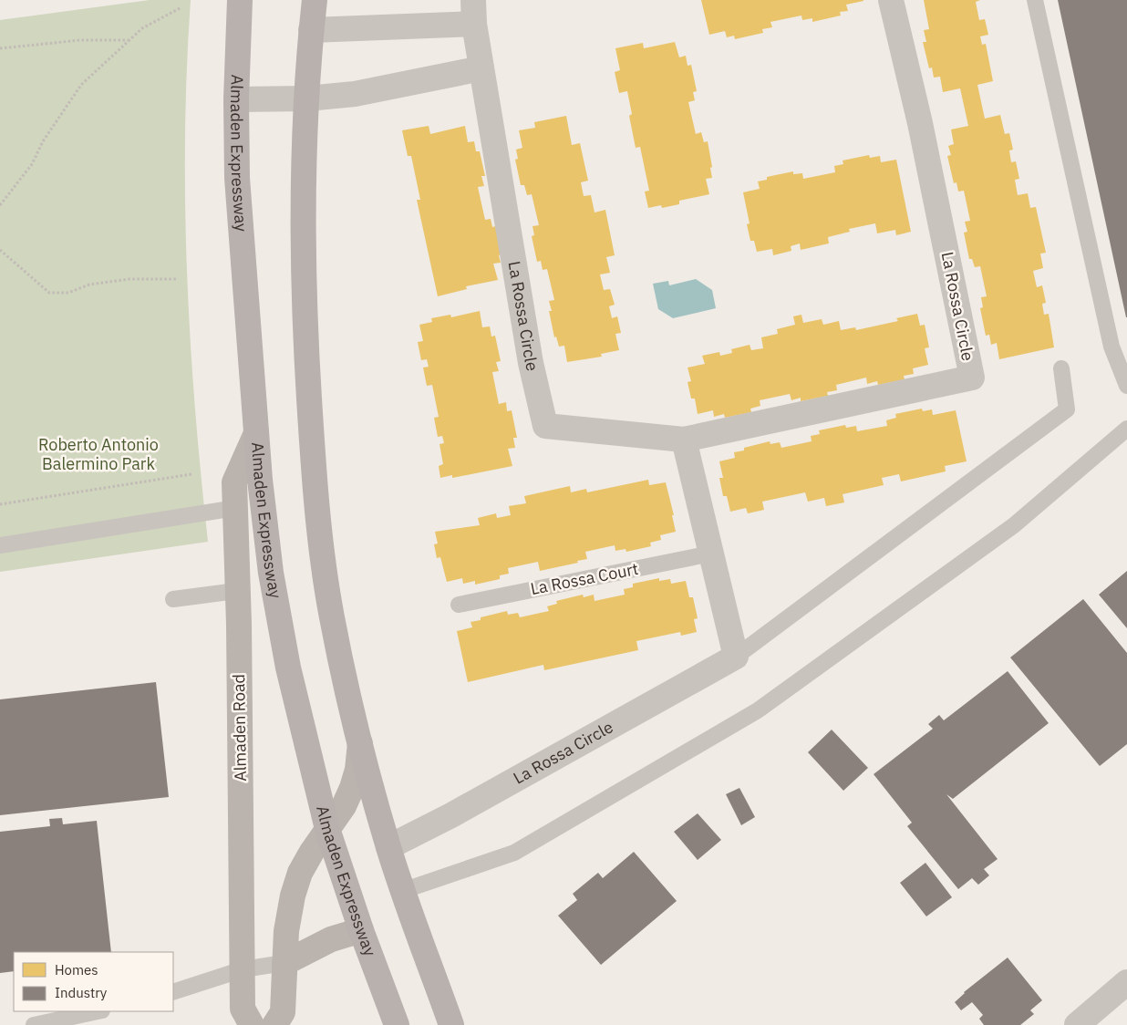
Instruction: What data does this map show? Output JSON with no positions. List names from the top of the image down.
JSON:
{
  "streets": {
    "main road": ["Almaden Expressway"],
    "street": ["La Rossa Circle", "Almaden Road"],
    "lane": ["La Rossa Court"]
  },
  "crossings": [
    ["Almaden Expressway", "Almaden Road"]
  ],
  "parks": ["Roberto Antonio Balermino Park"],
  "legend": ["Homes", "Industry"]
}
